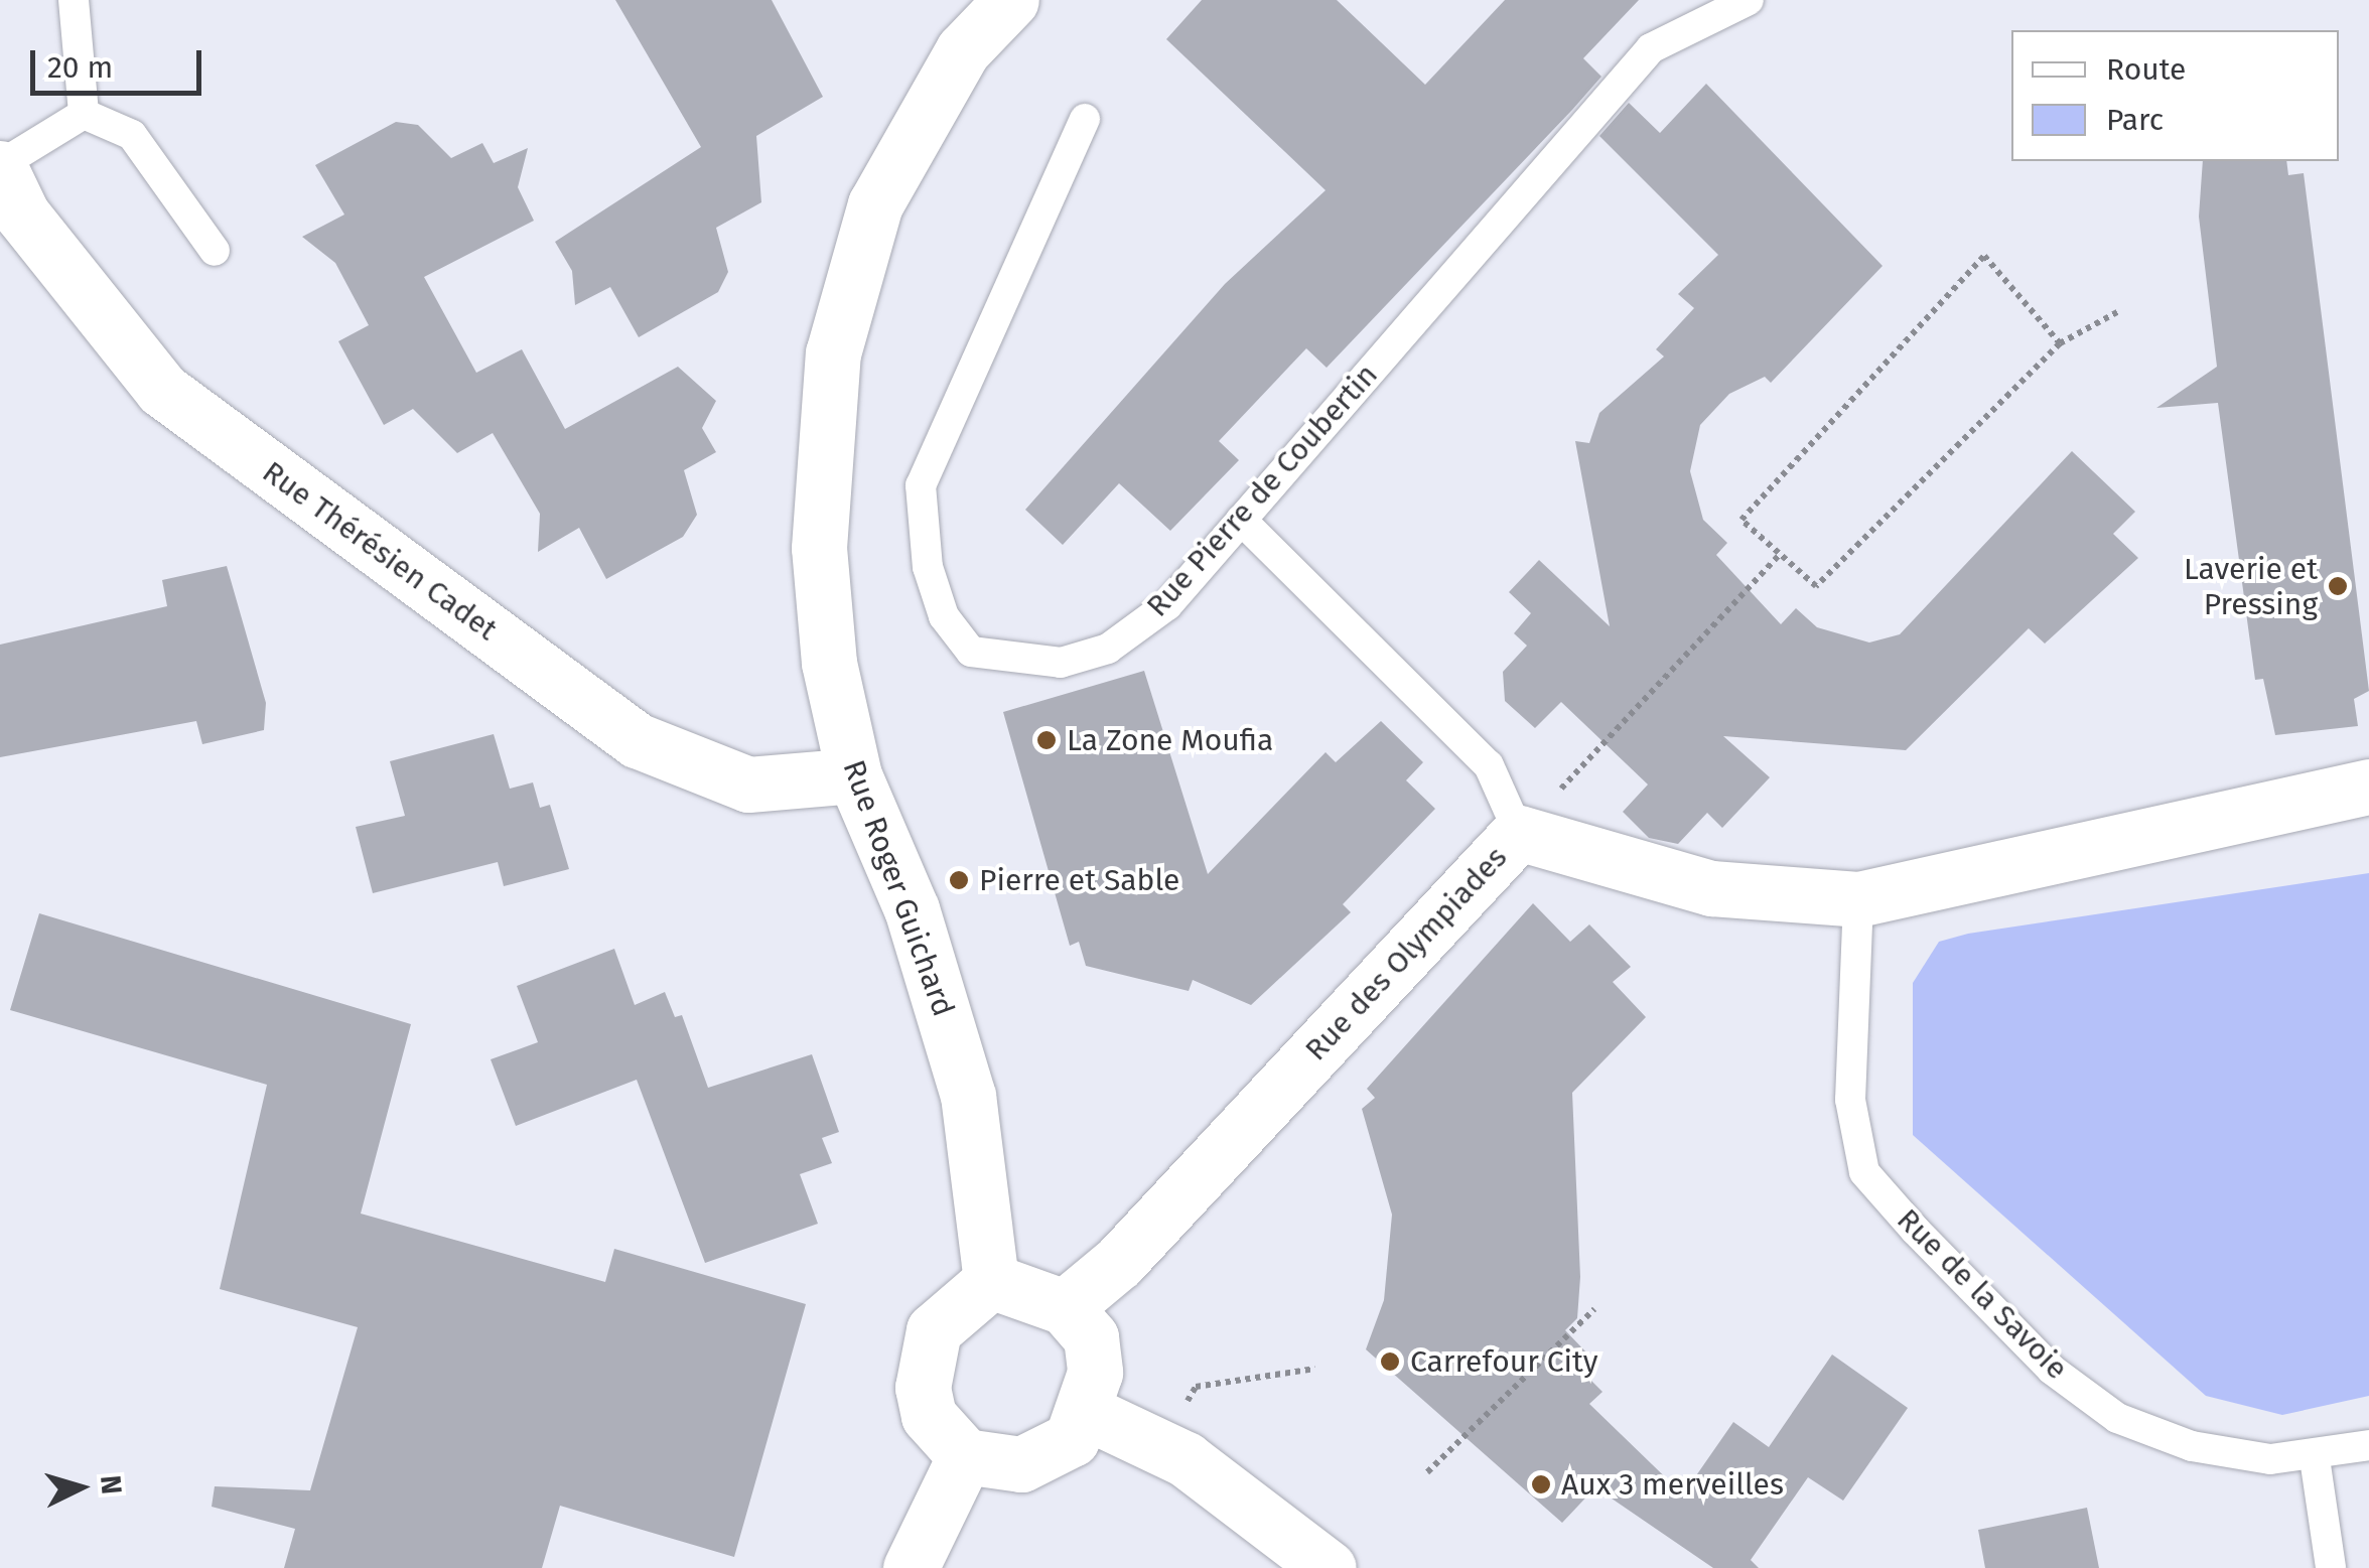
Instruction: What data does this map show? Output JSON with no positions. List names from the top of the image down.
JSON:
{
  "streets": {
    "street": ["Rue Thérésien Cadet", "Rue Roger Guichard", "Rue des Olympiades"],
    "lane": ["Rue Pierre de Coubertin", "Rue de la Savoie"]
  },
  "crossings": [
    ["Rue Thérésien Cadet", "Rue Roger Guichard"],
    ["Rue Roger Guichard", "Rue des Olympiades"],
    ["Rue des Olympiades", "Rue de la Savoie"]
  ],
  "places": [
    "Laverie et Pressing",
    "La Zone Moufia",
    "Pierre et Sable",
    "Carrefour City",
    "Aux 3 merveilles"
  ],
  "legend": ["Route", "Parc"],
  "scale_bar": "20 m",
  "north": "right"
}
